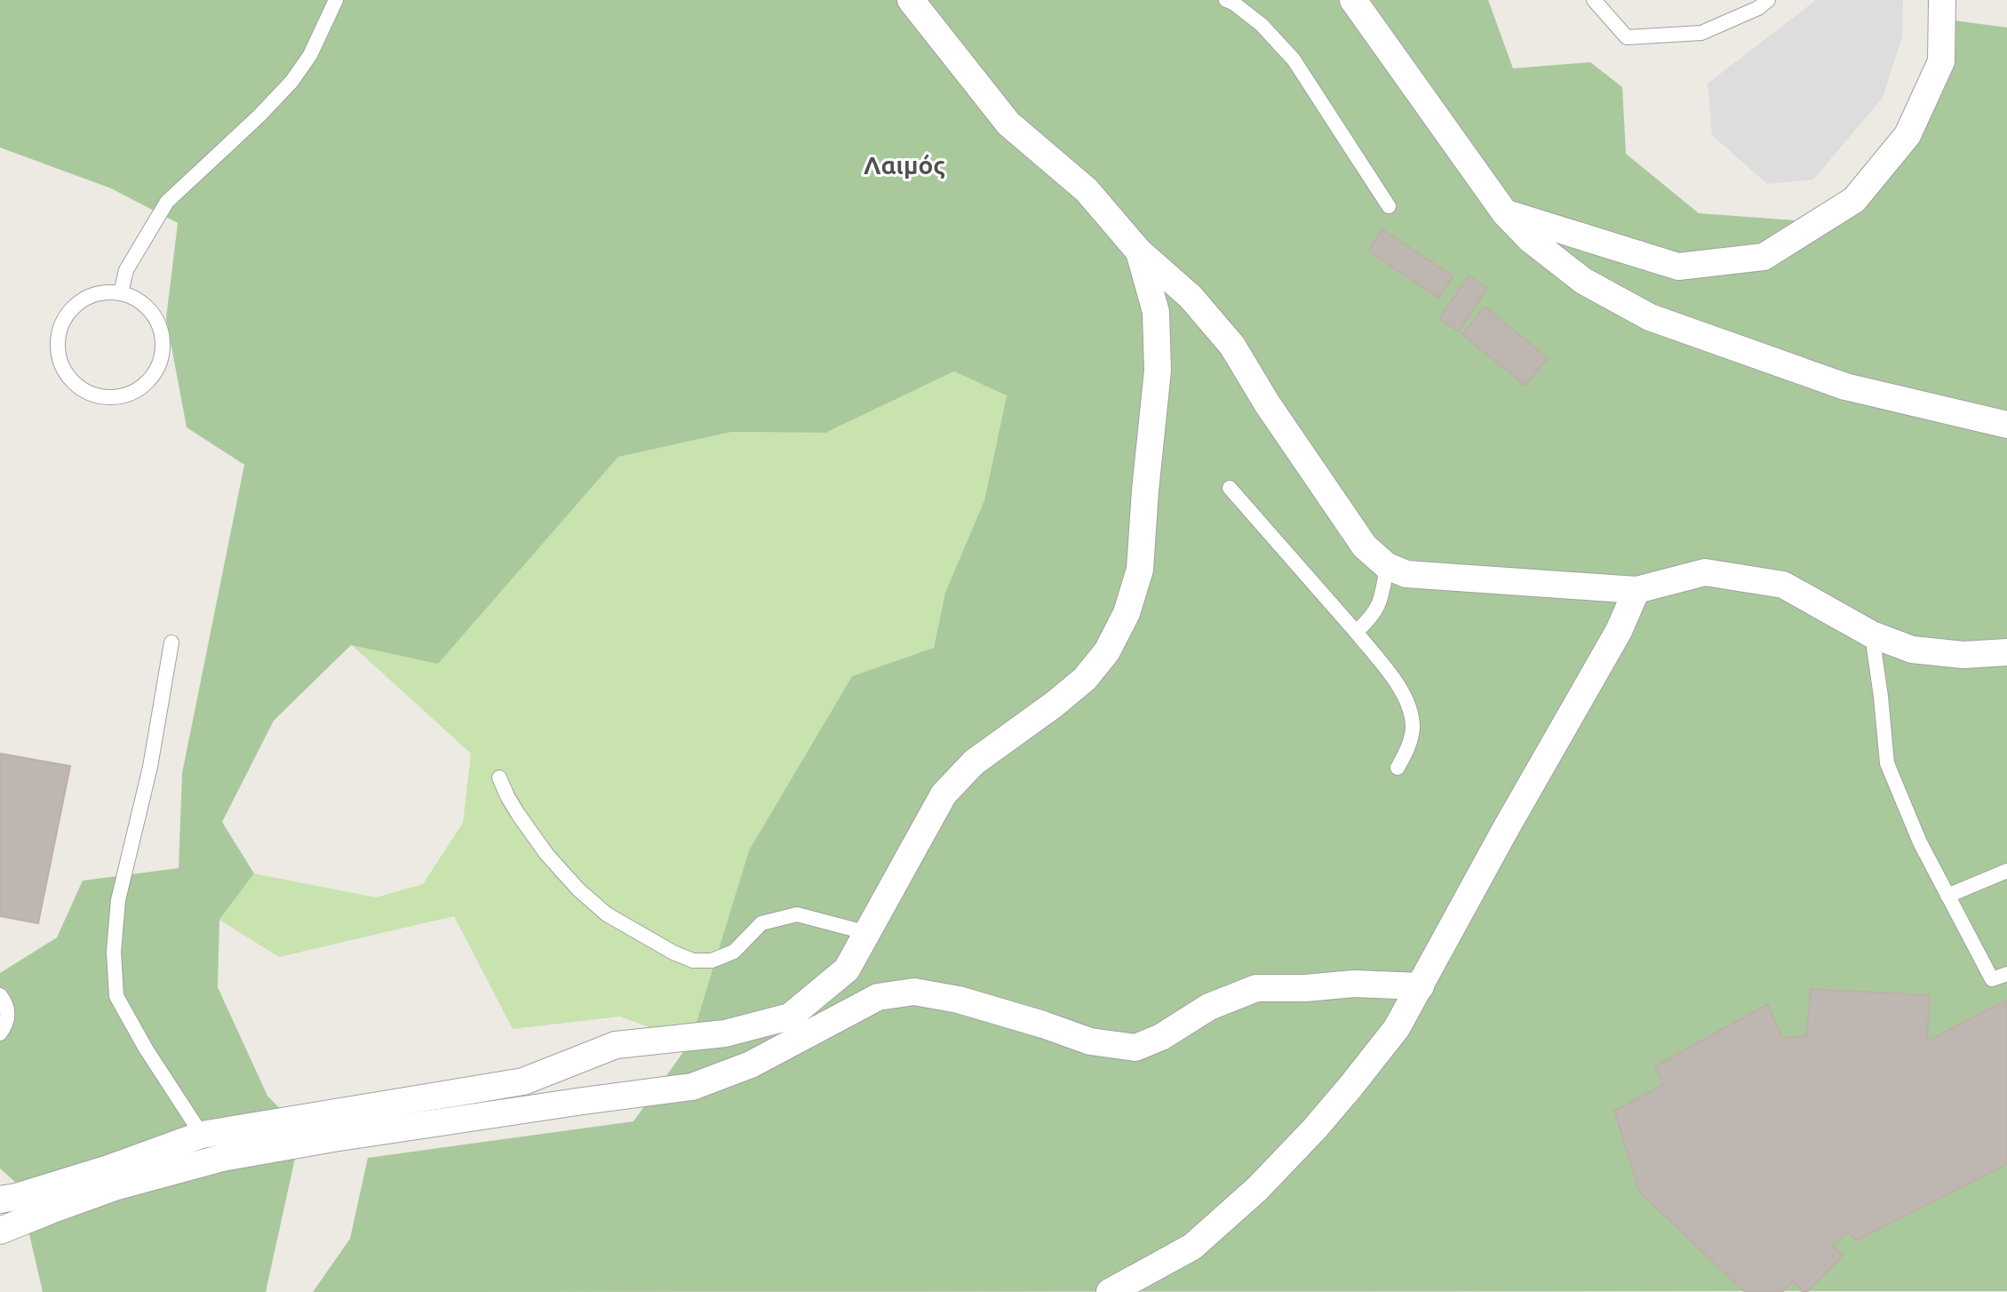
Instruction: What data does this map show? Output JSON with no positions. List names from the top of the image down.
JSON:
{
  "districts": ["Λαιμός"]
}
